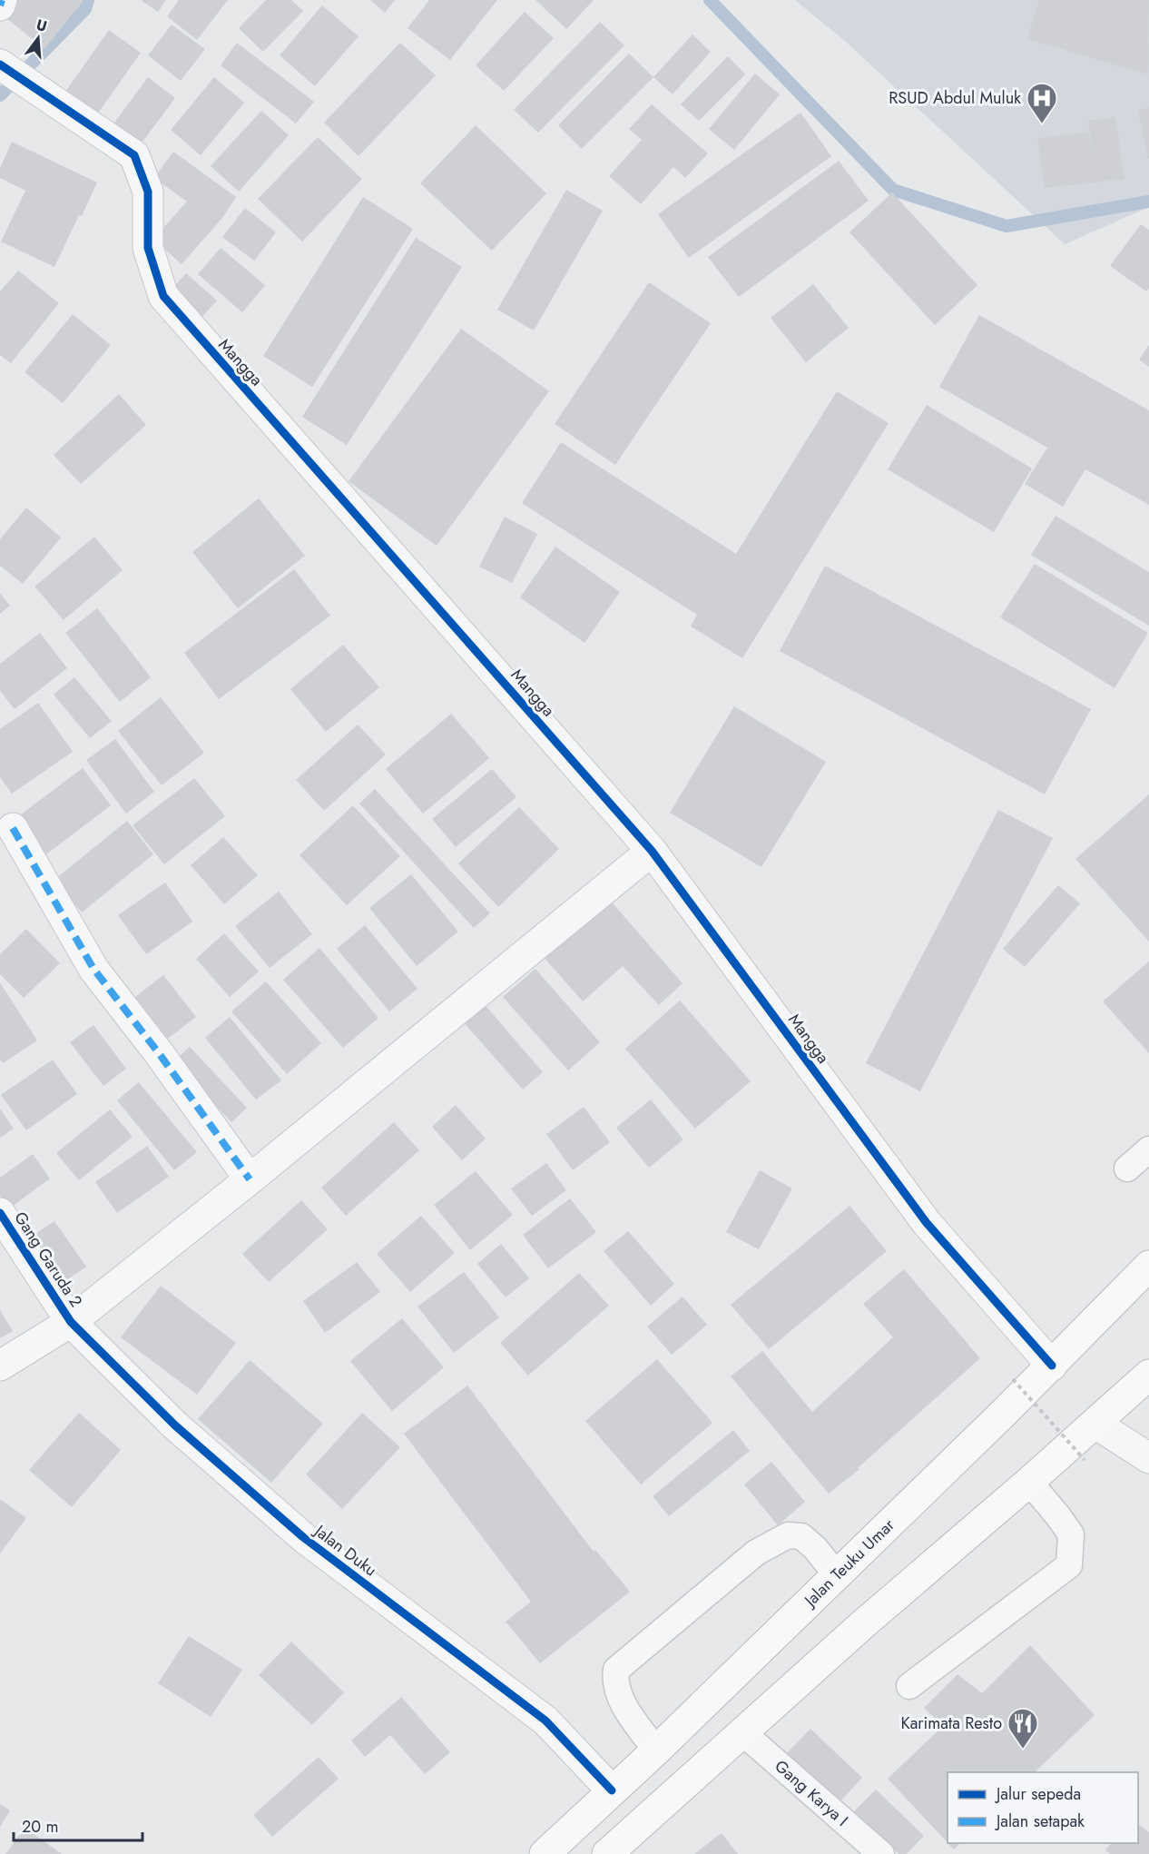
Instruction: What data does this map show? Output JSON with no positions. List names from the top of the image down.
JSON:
{
  "streets": {
    "highway": ["Jalan Teuku Umar"],
    "street": ["Mangga", "Gang Garuda 2", "Jalan Duku"],
    "lane": ["Gang Karya I"]
  },
  "crossings": [
    ["Mangga", "Jalan Teuku Umar"],
    ["Gang Garuda 2", "Jalan Duku"],
    ["Jalan Duku", "Jalan Teuku Umar"]
  ],
  "places": {
    "hospital": ["RSUD Abdul Muluk"],
    "restaurant": ["Karimata Resto"]
  },
  "legend": ["Jalur sepeda", "Jalan setapak"],
  "scale_bar": "20 m",
  "north": "top"
}
